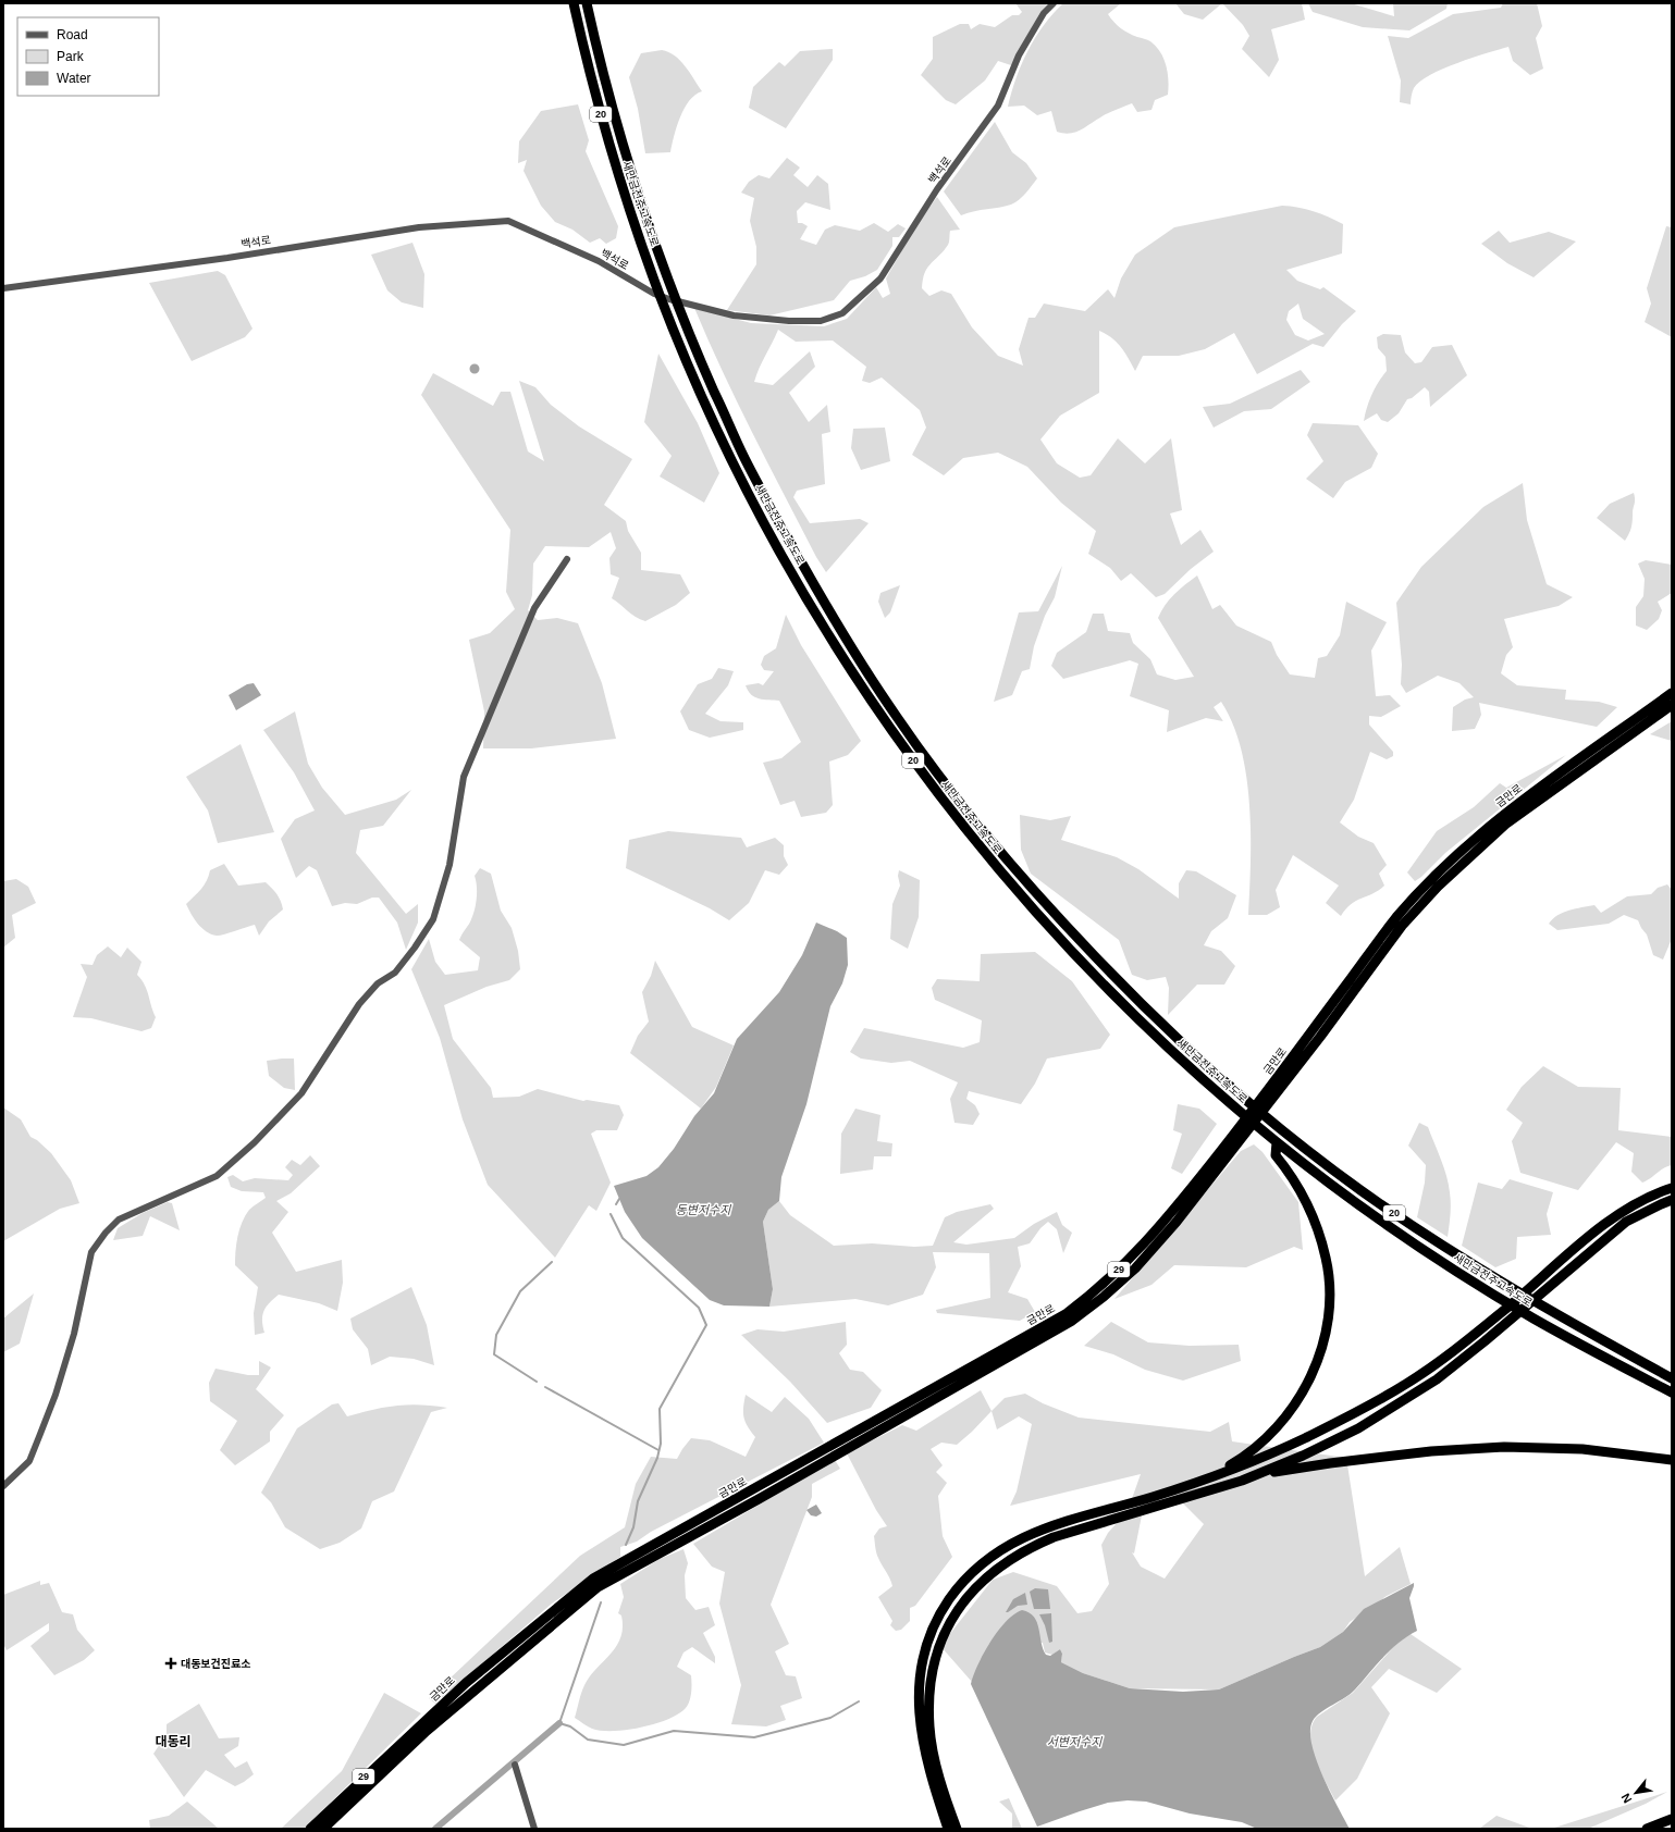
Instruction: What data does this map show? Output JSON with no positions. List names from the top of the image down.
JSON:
{
  "streets": {
    "highway": [
      "20",
      "새만금전주고속도로",
      "금만로",
      "29"
    ],
    "street": ["백석로"]
  },
  "districts": ["대동리"],
  "water": ["동변저수지", "서변저수지"],
  "places": {
    "health": ["대동보건진료소"]
  },
  "legend": ["Road", "Park", "Water"],
  "north": "bottom left"
}
